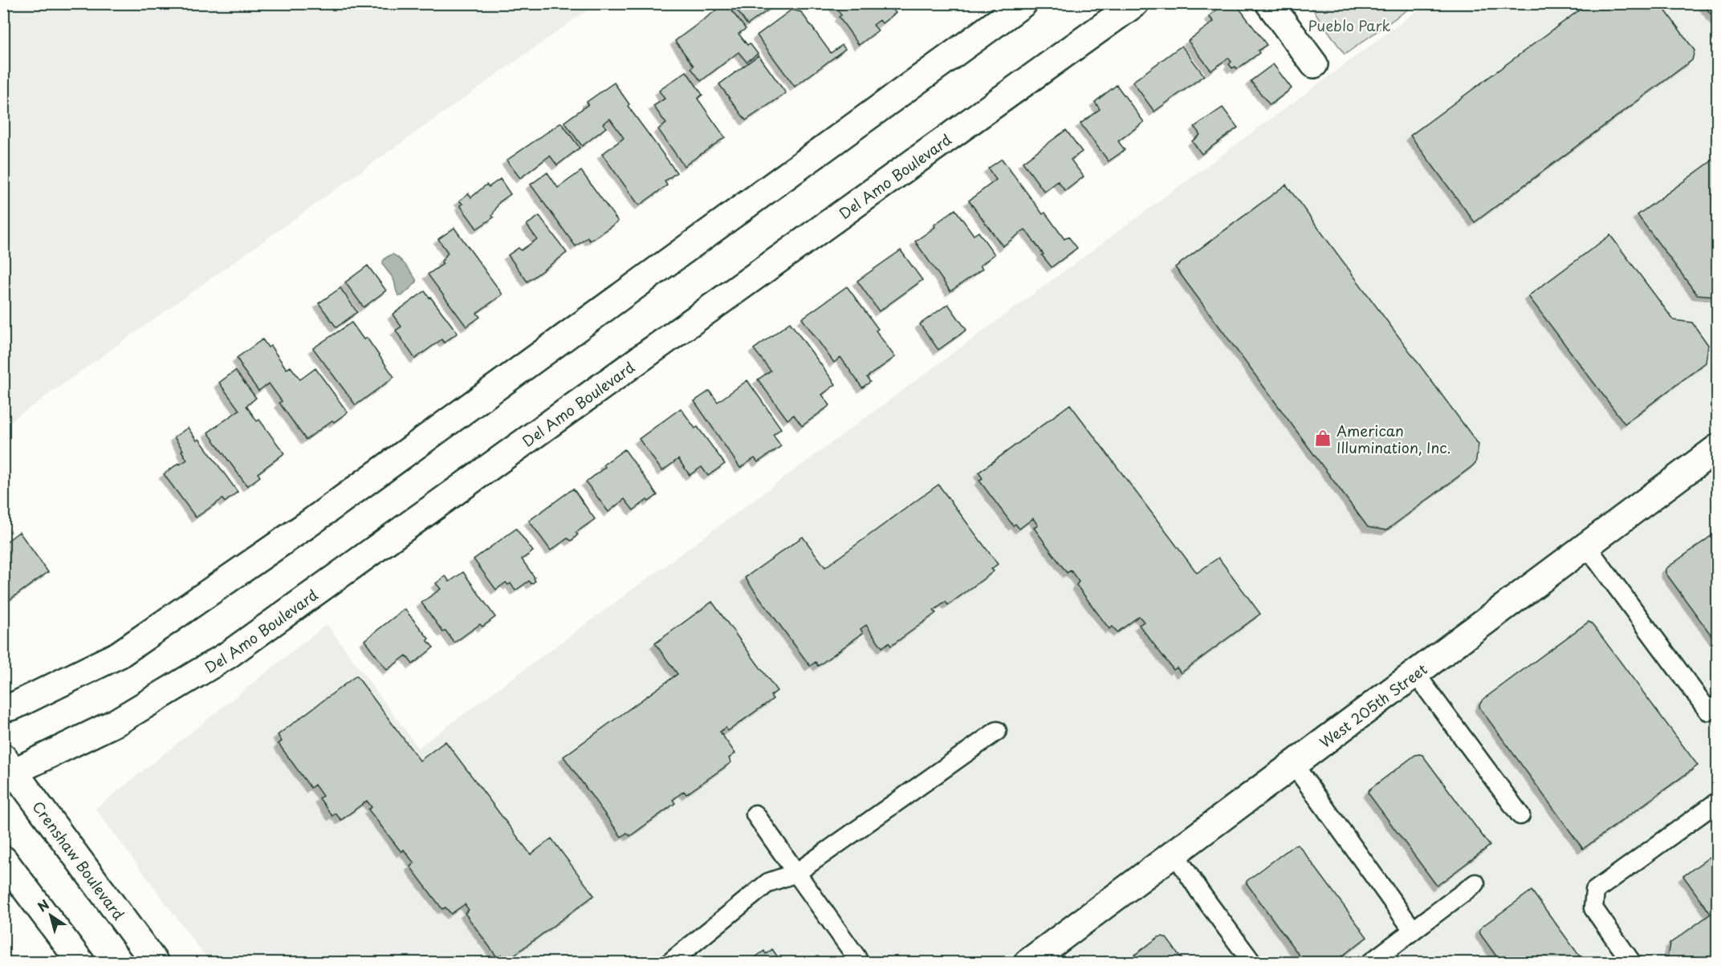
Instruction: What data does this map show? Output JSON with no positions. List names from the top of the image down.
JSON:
{
  "streets": {
    "main road": ["Del Amo Boulevard", "West 205th Street", "Crenshaw Boulevard"]
  },
  "crossings": [
    ["Del Amo Boulevard", "Crenshaw Boulevard"]
  ],
  "parks": ["Pueblo Park"],
  "places": {
    "shop": ["American Illumination, Inc."]
  },
  "north": "top left"
}
